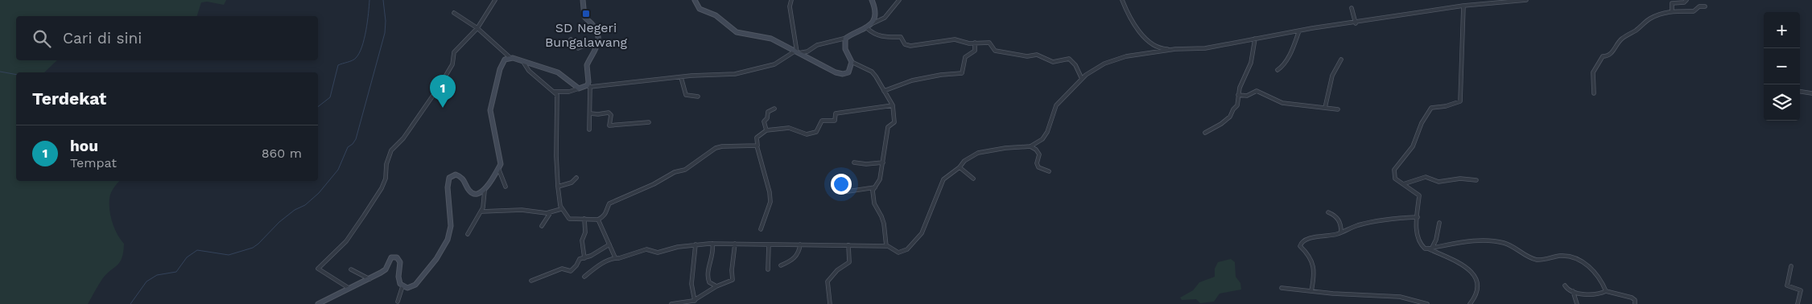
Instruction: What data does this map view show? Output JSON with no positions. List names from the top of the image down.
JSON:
{
  "places": {
    "transit": ["SD Negeri Bungalawang"]
  },
  "page": {
    "map_buttons": ["+", "−"],
    "search": "Cari di sini",
    "heading": "Terdekat",
    "pins": "1",
    "list": [
      {
        "mark": "1",
        "name": "hou",
        "note": "Tempat",
        "value": "860 m"
      }
    ]
  }
}
